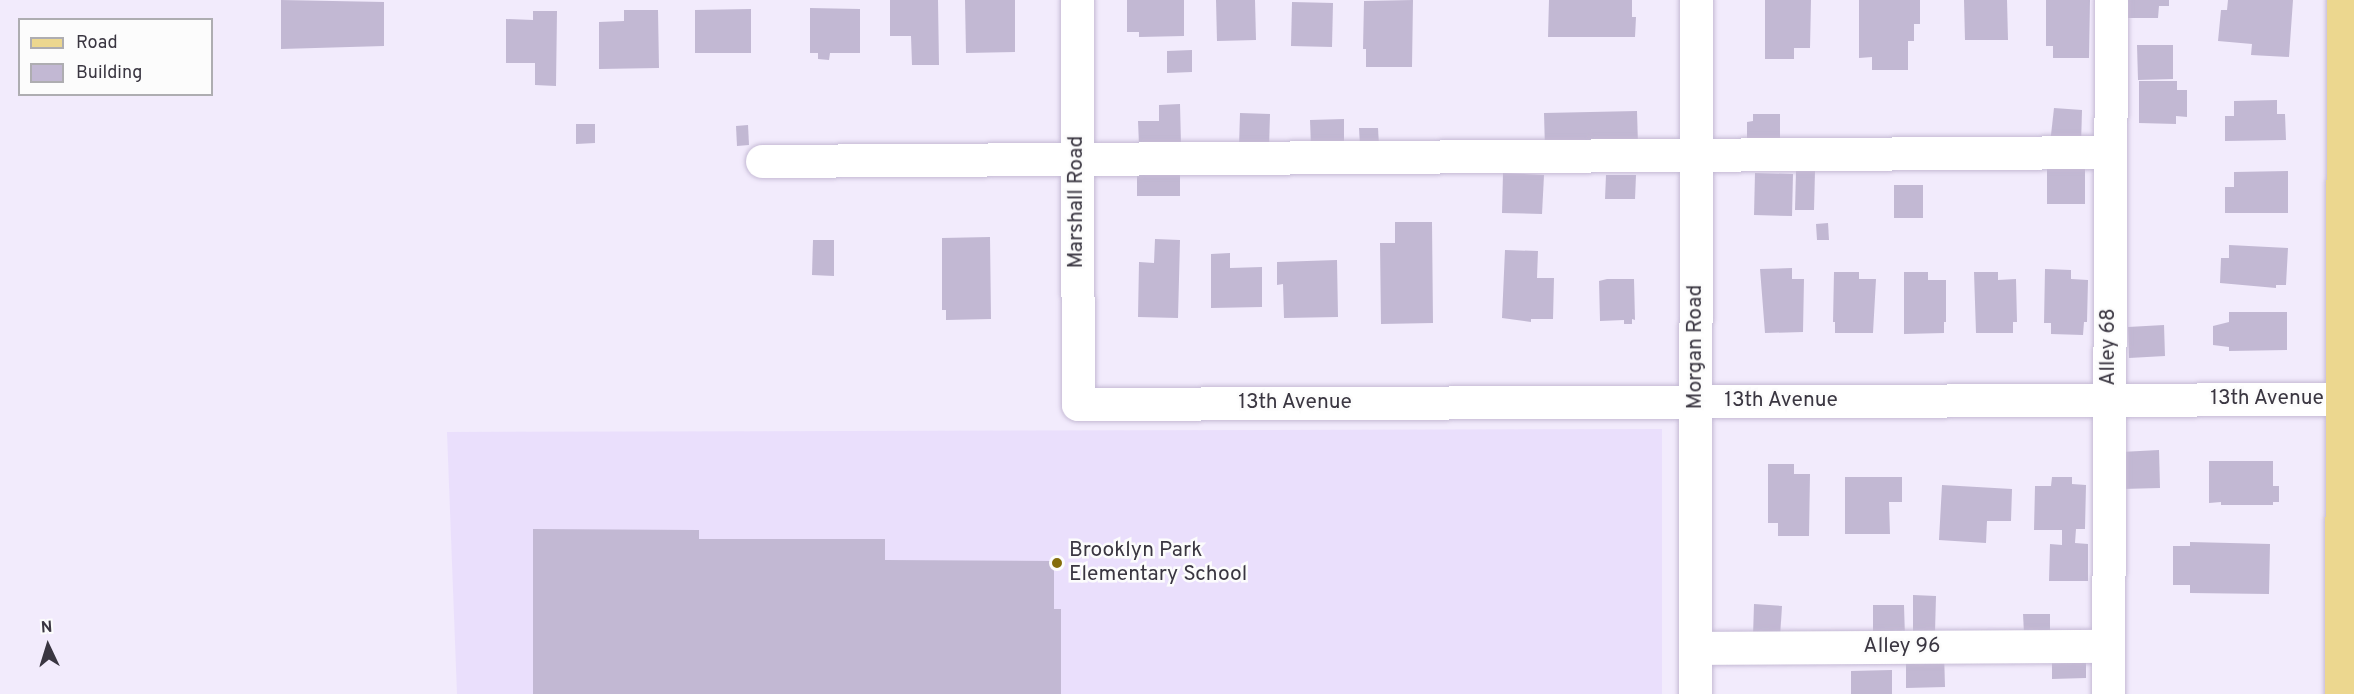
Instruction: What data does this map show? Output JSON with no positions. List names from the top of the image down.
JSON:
{
  "streets": {
    "street": [
      "Marshall Road",
      "Morgan Road",
      "Alley 68",
      "13th Avenue",
      "Alley 96"
    ]
  },
  "crossings": [
    ["Marshall Road", "13th Avenue"],
    ["Morgan Road", "13th Avenue"],
    ["Morgan Road", "Alley 96"],
    ["Alley 68", "13th Avenue"],
    ["Alley 68", "Alley 96"]
  ],
  "places": ["Brooklyn Park Elementary School"],
  "legend": ["Road", "Building"],
  "north": "top"
}
